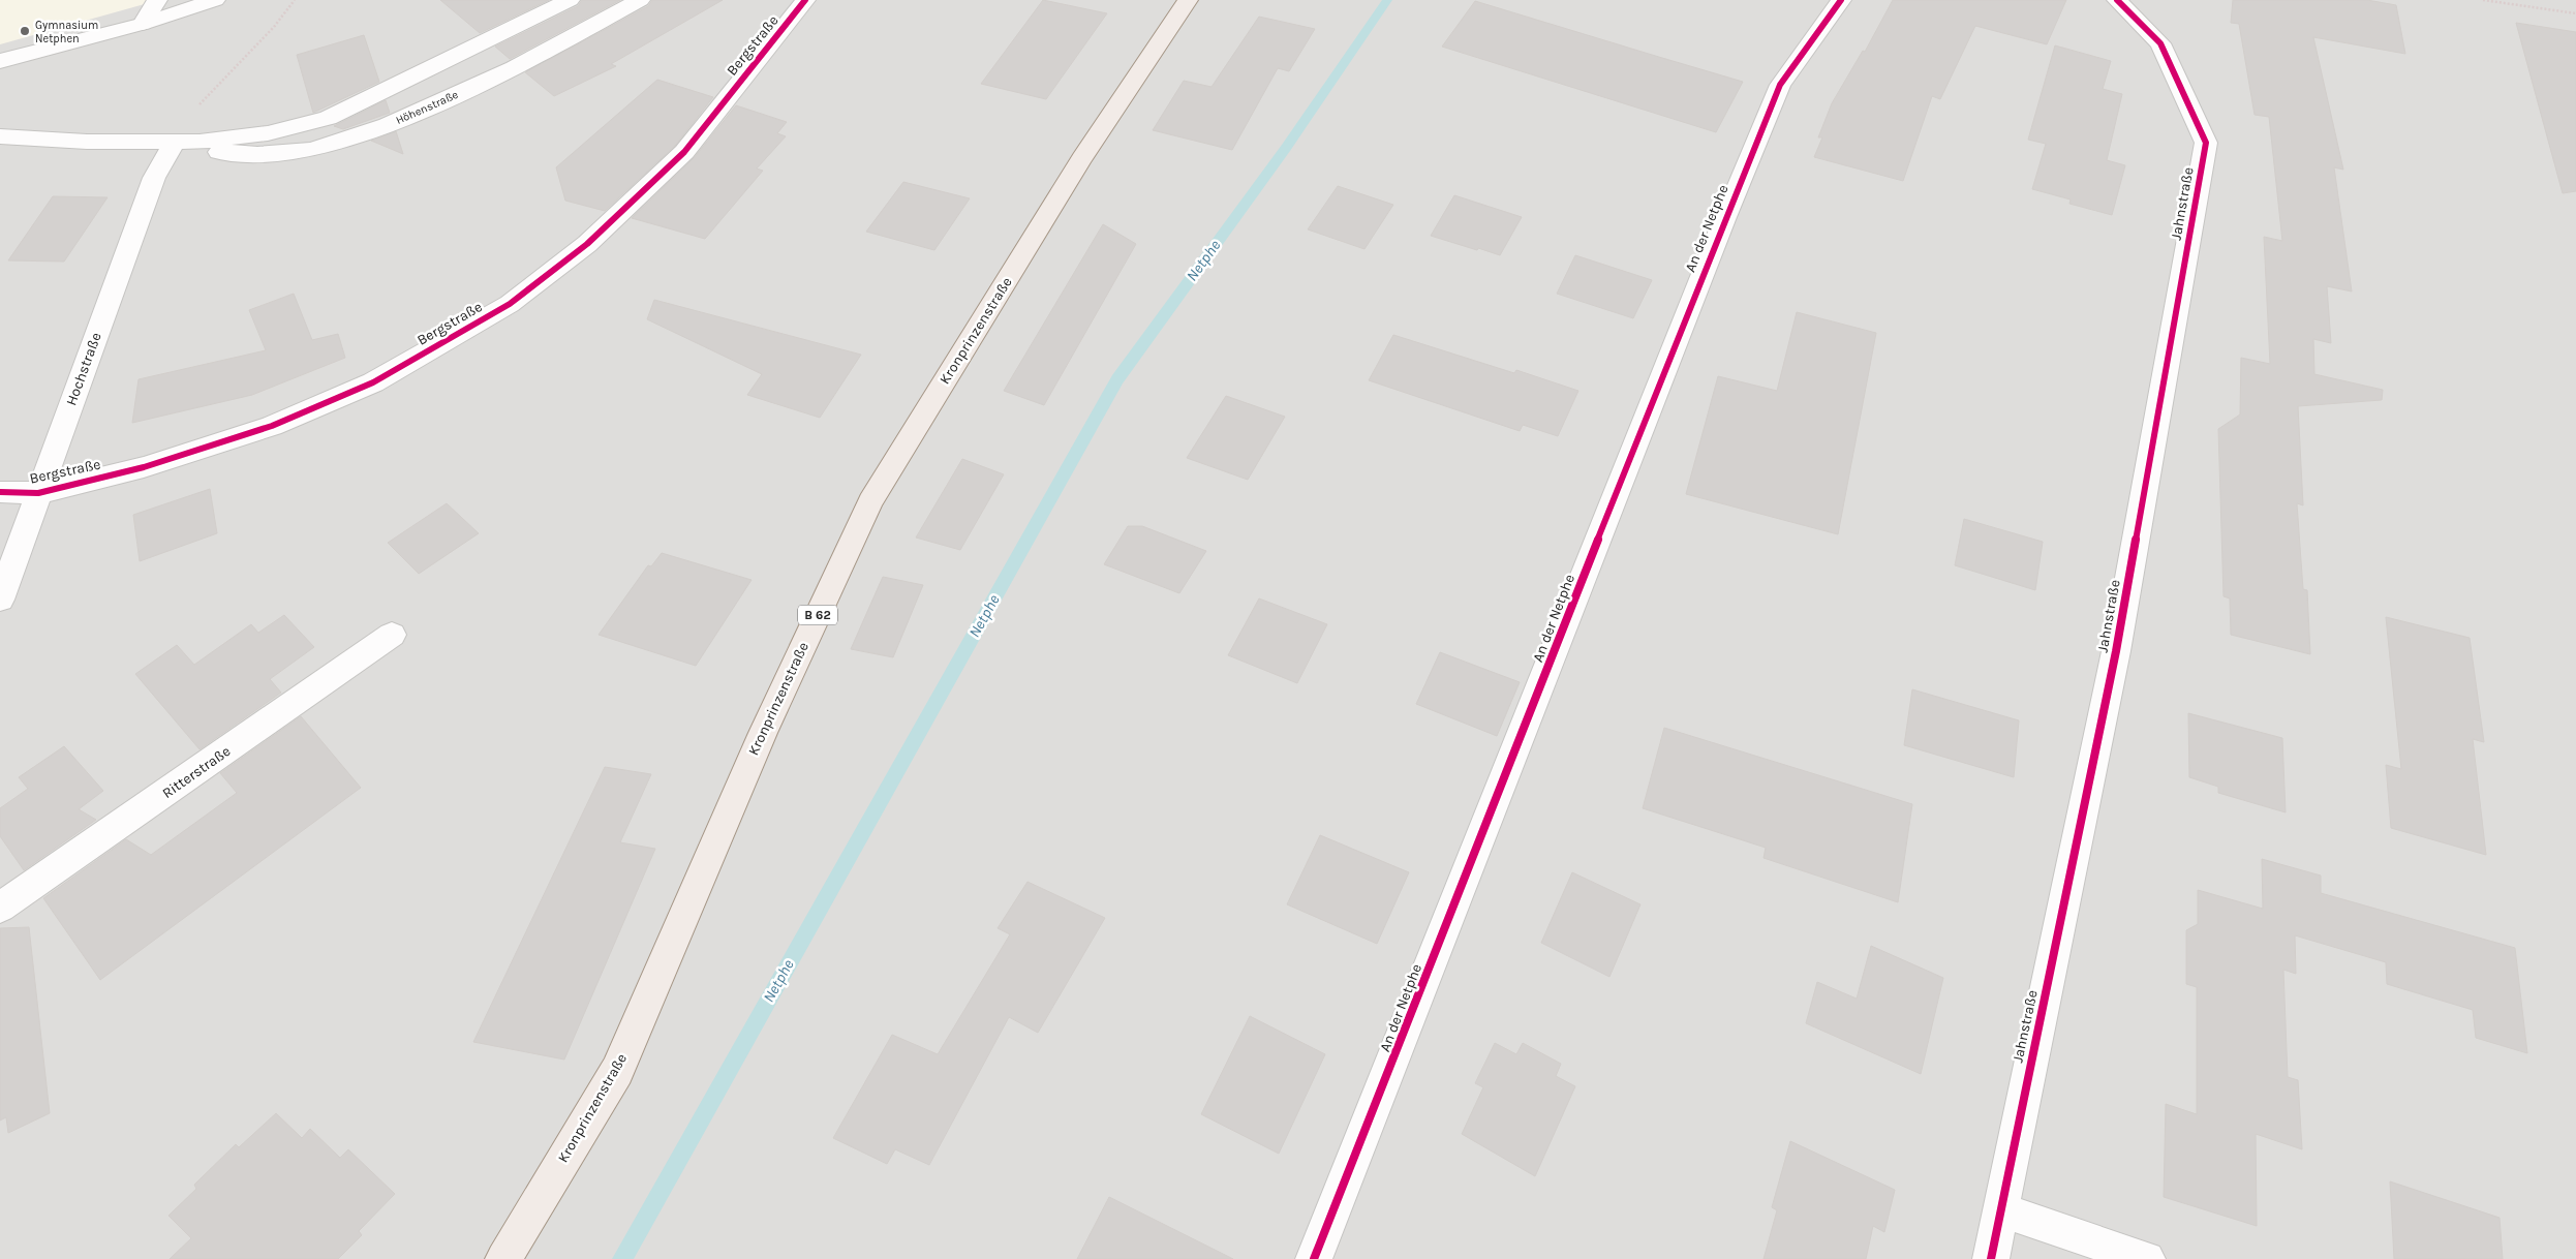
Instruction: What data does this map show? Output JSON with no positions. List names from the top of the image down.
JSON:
{
  "streets": {
    "main road": ["Kronprinzenstraße", "B 62"],
    "street": [
      "Bergstraße",
      "Höhenstraße",
      "Jahnstraße",
      "An der Netphe",
      "Hochstraße",
      "Ritterstraße"
    ]
  },
  "crossings": [
    ["Bergstraße", "Hochstraße"],
    ["Höhenstraße", "Hochstraße"]
  ],
  "water": ["Netphe"],
  "places": ["Gymnasium Netphen"]
}
